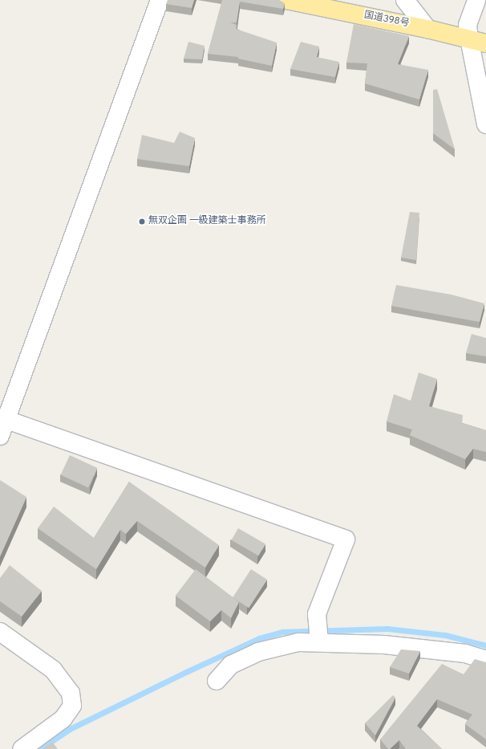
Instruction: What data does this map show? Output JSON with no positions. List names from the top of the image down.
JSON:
{
  "streets": {
    "highway": ["国道398号"]
  },
  "places": ["無双企画 一級建築士事務所"]
}
